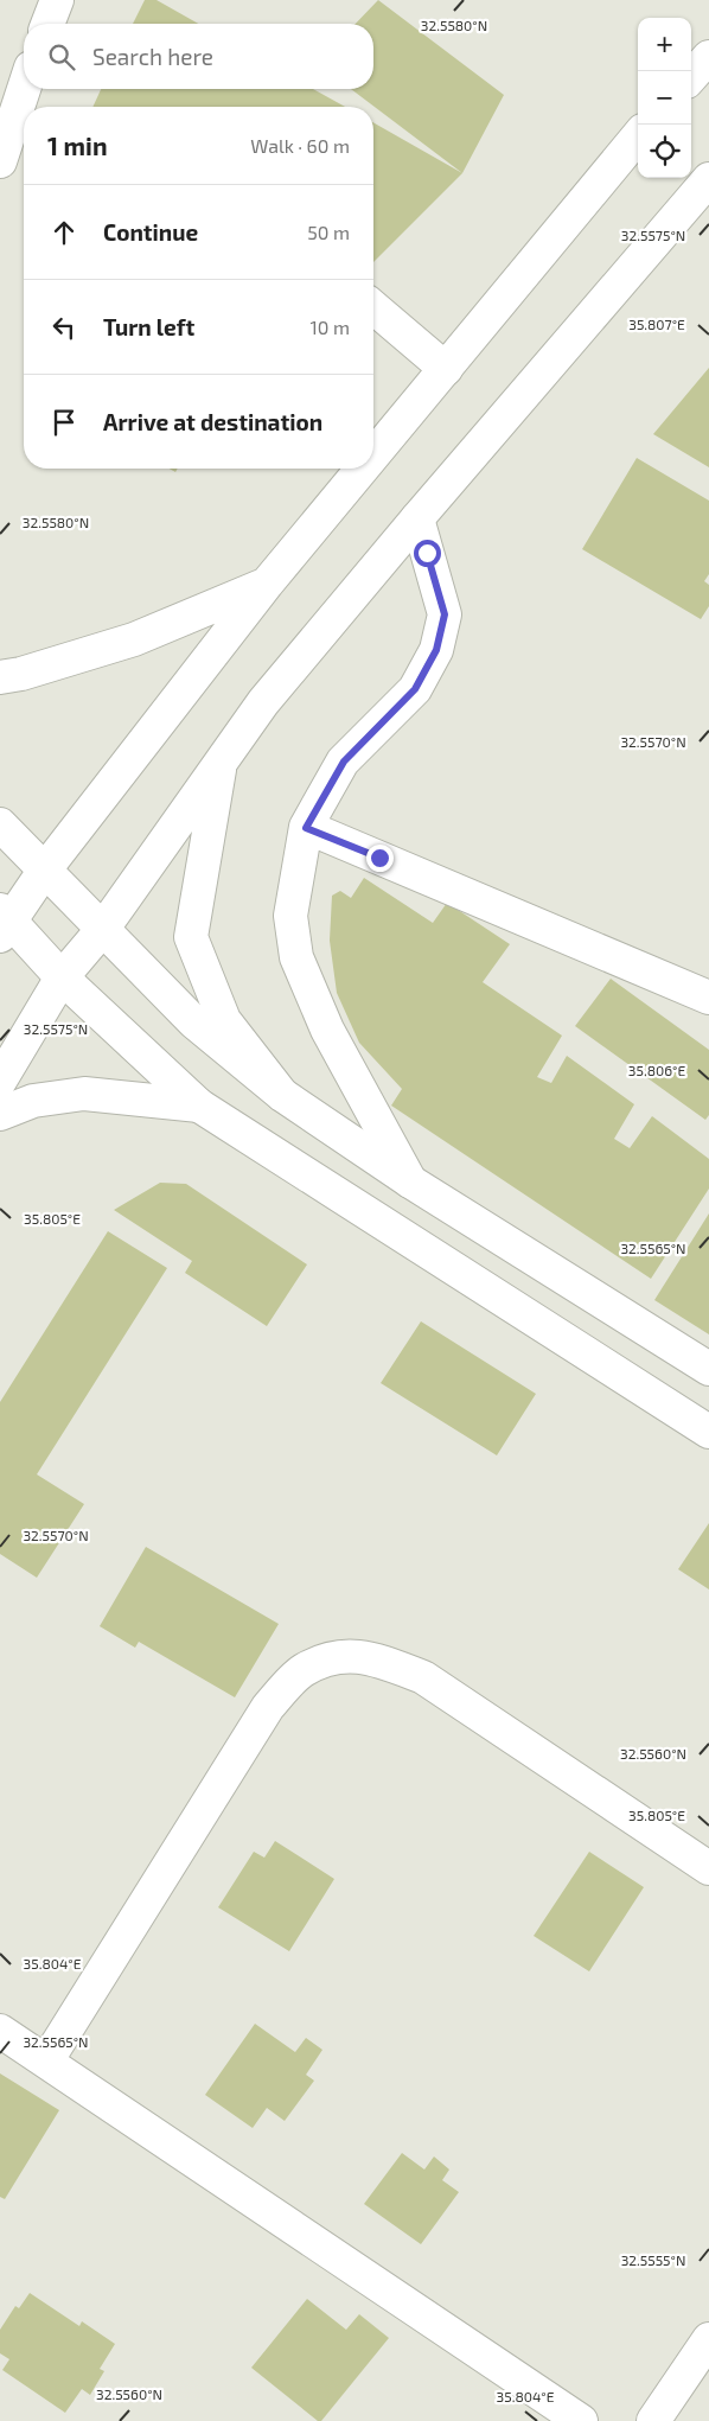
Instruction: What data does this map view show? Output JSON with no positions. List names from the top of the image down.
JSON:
{
  "page": {
    "map_buttons": ["+", "−"],
    "search": "Search here",
    "heading": ["1 min", "Walk · 60 m"],
    "list": [
      ["Continue", "50 m"],
      ["Turn left", "10 m"],
      "Arrive at destination"
    ]
  },
  "coordinates": [
    "32.5580°N",
    "32.5575°N",
    "35.807°E",
    "32.5570°N",
    "35.806°E",
    "35.805°E",
    "32.5565°N",
    "32.5560°N",
    "35.804°E",
    "32.5555°N"
  ]
}
